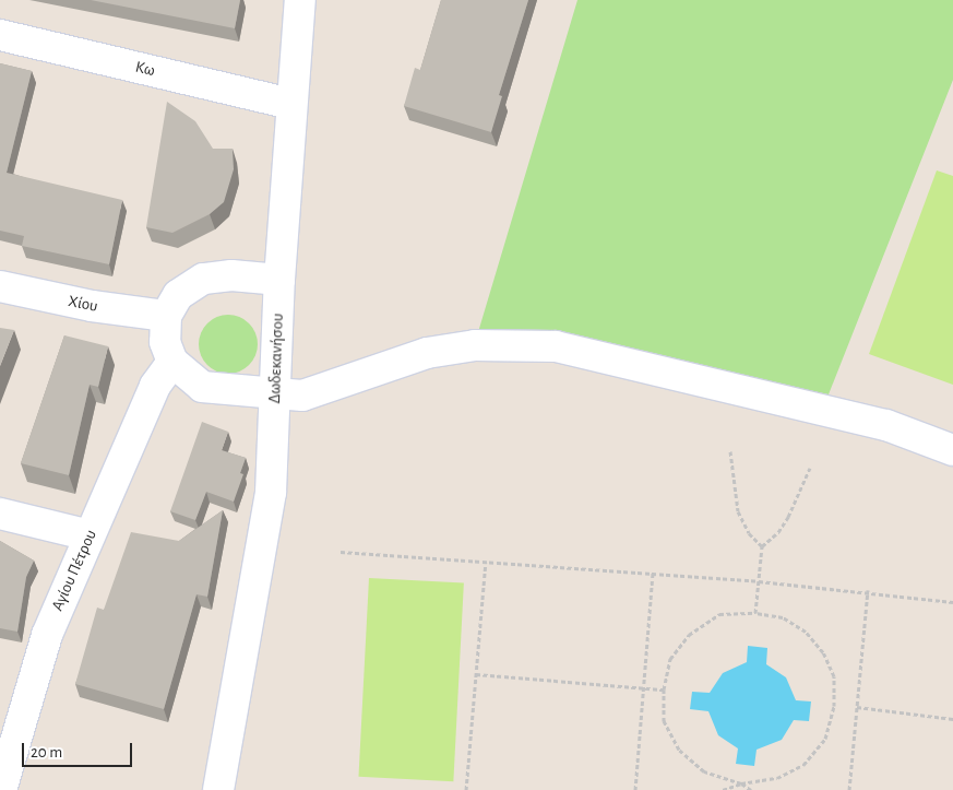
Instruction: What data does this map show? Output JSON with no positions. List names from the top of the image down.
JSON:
{
  "streets": {
    "street": [
      "Κω",
      "Χίου",
      "Δωδεκανήσου",
      "Αγίου Πέτρου"
    ]
  },
  "crossings": [
    ["Κω", "Δωδεκανήσου"],
    ["Χίου", "Δωδεκανήσου"],
    ["Χίου", "Αγίου Πέτρου"],
    ["Δωδεκανήσου", "Αγίου Πέτρου"]
  ],
  "scale_bar": "20 m"
}
